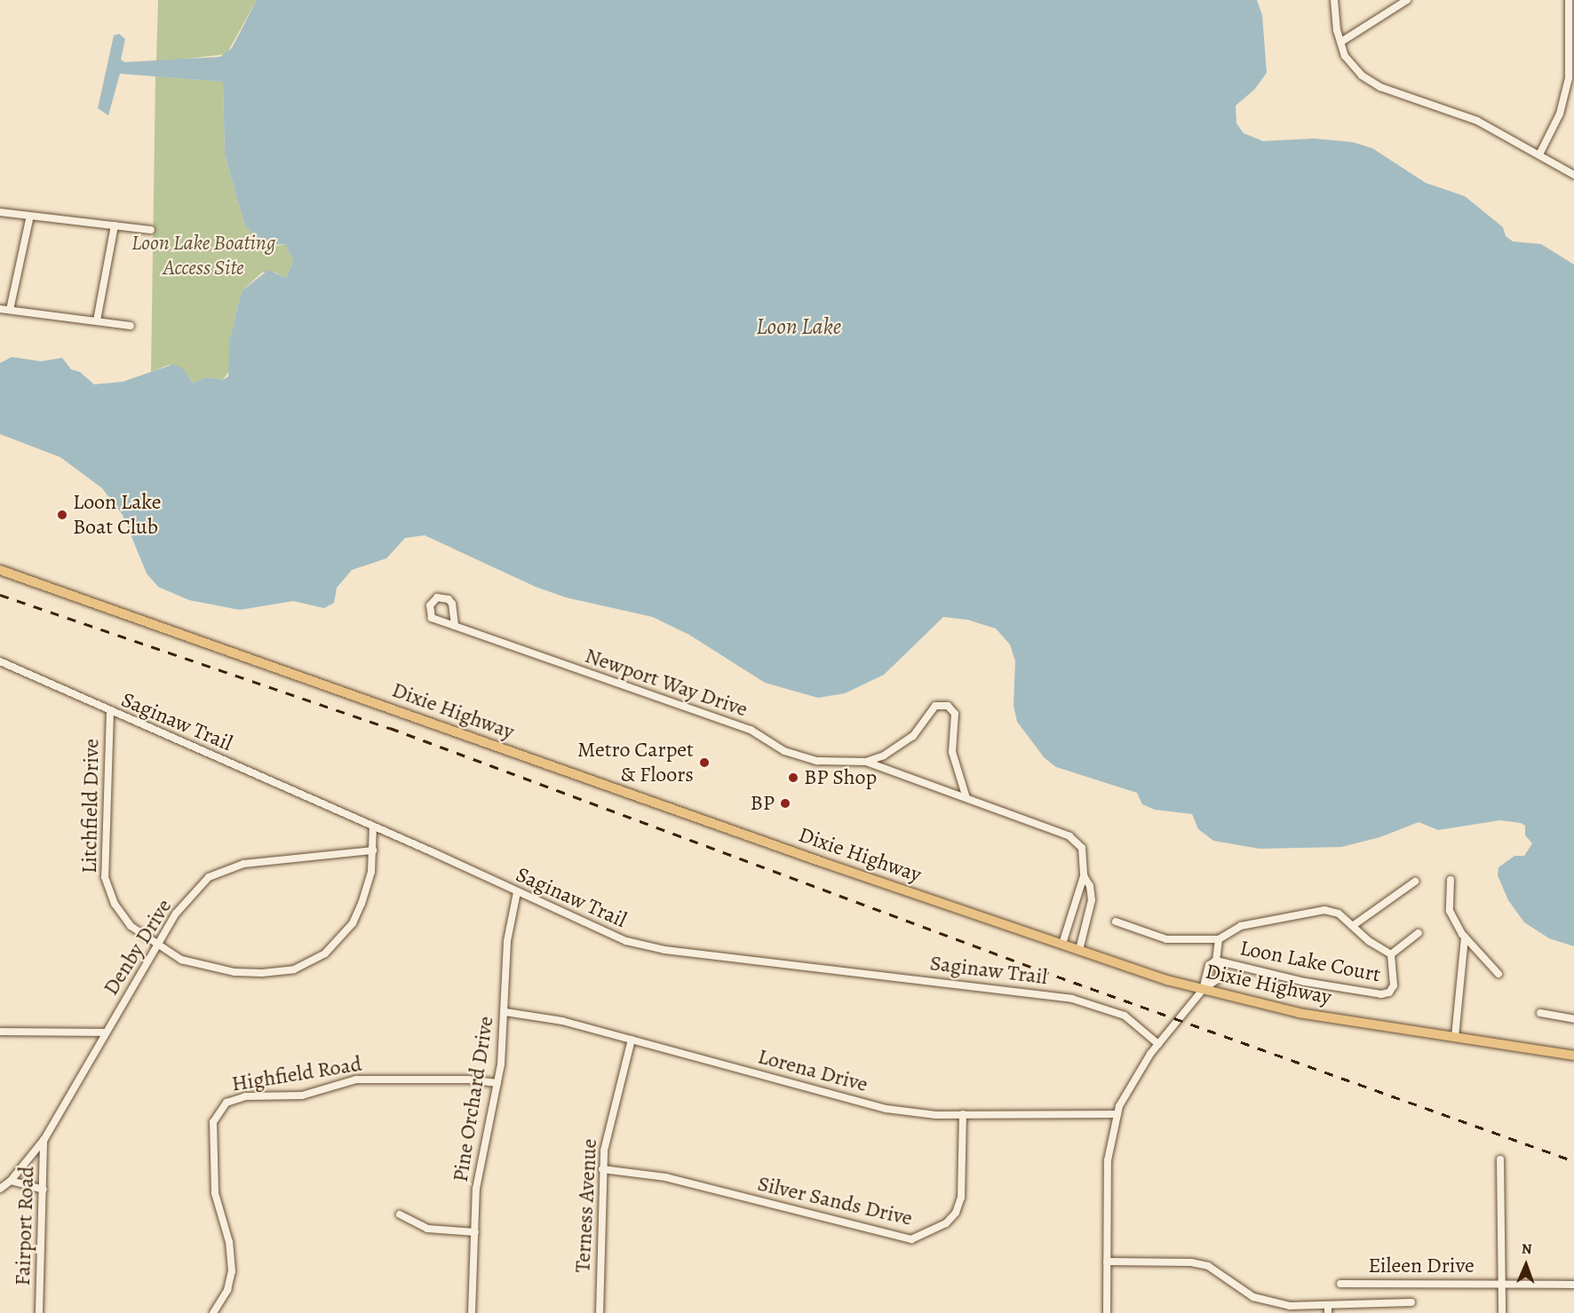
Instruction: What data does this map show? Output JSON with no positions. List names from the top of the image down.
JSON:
{
  "streets": {
    "main road": ["Dixie Highway"],
    "street": [
      "Newport Way Drive",
      "Saginaw Trail",
      "Litchfield Drive",
      "Denby Drive",
      "Loon Lake Court",
      "Lorena Drive",
      "Highfield Road",
      "Pine Orchard Drive",
      "Silver Sands Drive",
      "Terness Avenue",
      "Fairport Road",
      "Eileen Drive"
    ]
  },
  "crossings": [
    ["Newport Way Drive", "Dixie Highway"],
    ["Saginaw Trail", "Litchfield Drive"],
    ["Saginaw Trail", "Pine Orchard Drive"],
    ["Litchfield Drive", "Denby Drive"],
    ["Denby Drive", "Fairport Road"],
    ["Lorena Drive", "Pine Orchard Drive"],
    ["Lorena Drive", "Silver Sands Drive"],
    ["Lorena Drive", "Terness Avenue"],
    ["Highfield Road", "Pine Orchard Drive"],
    ["Silver Sands Drive", "Terness Avenue"]
  ],
  "water": ["Loon Lake"],
  "parks": ["Loon Lake Boating Access Site"],
  "places": [
    "Loon Lake Boat Club",
    "Metro Carpet & Floors",
    "BP Shop",
    "BP"
  ],
  "north": "top"
}
